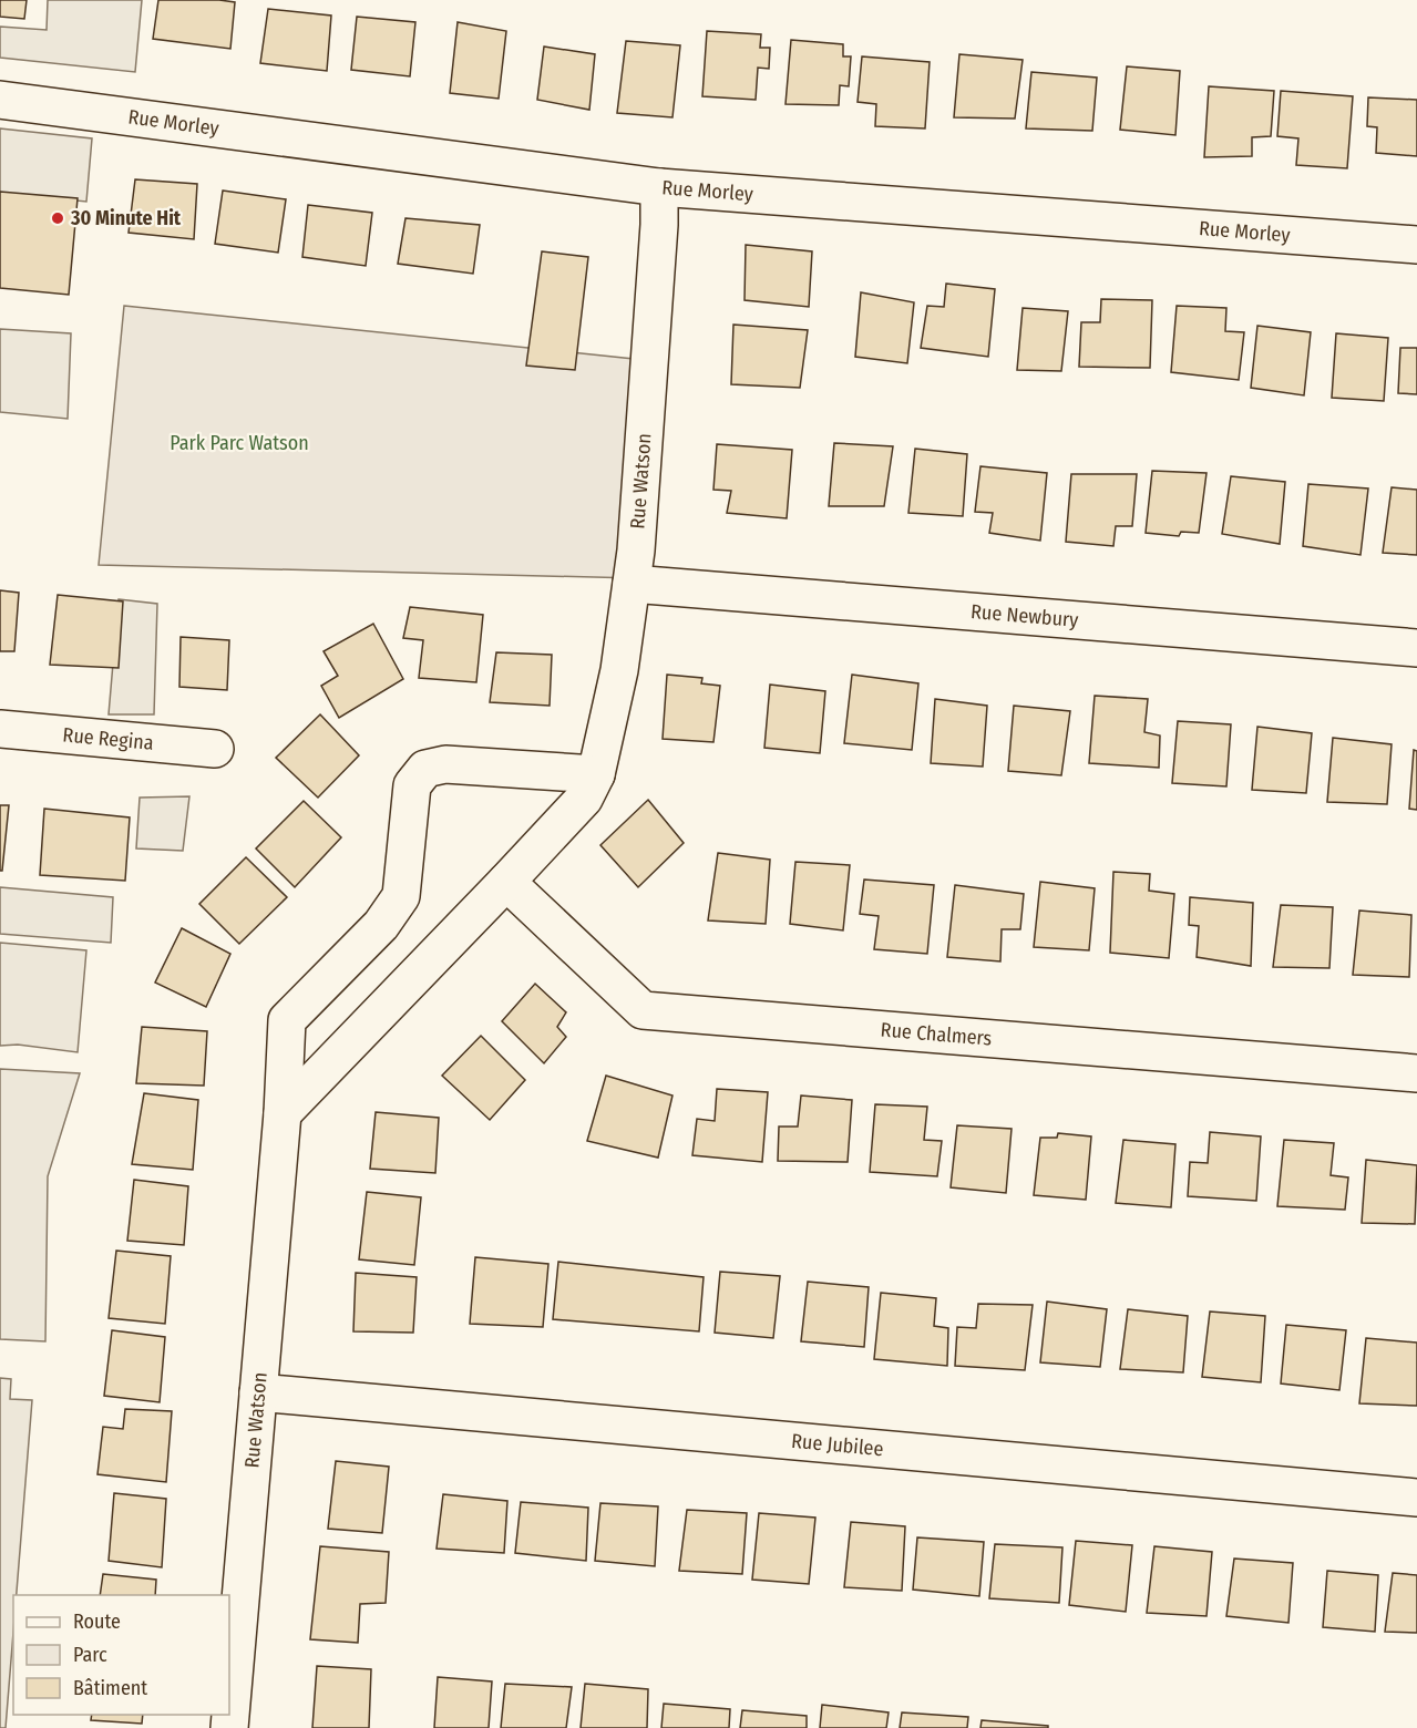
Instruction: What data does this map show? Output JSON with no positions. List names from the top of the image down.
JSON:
{
  "streets": {
    "street": [
      "Rue Morley",
      "Rue Watson",
      "Rue Newbury",
      "Rue Regina",
      "Rue Chalmers",
      "Rue Jubilee"
    ]
  },
  "crossings": [
    ["Rue Morley", "Rue Watson"],
    ["Rue Watson", "Rue Newbury"],
    ["Rue Watson", "Rue Chalmers"],
    ["Rue Watson", "Rue Jubilee"]
  ],
  "parks": ["Park Parc Watson"],
  "places": ["30 Minute Hit"],
  "legend": ["Route", "Parc", "Bâtiment"]
}
